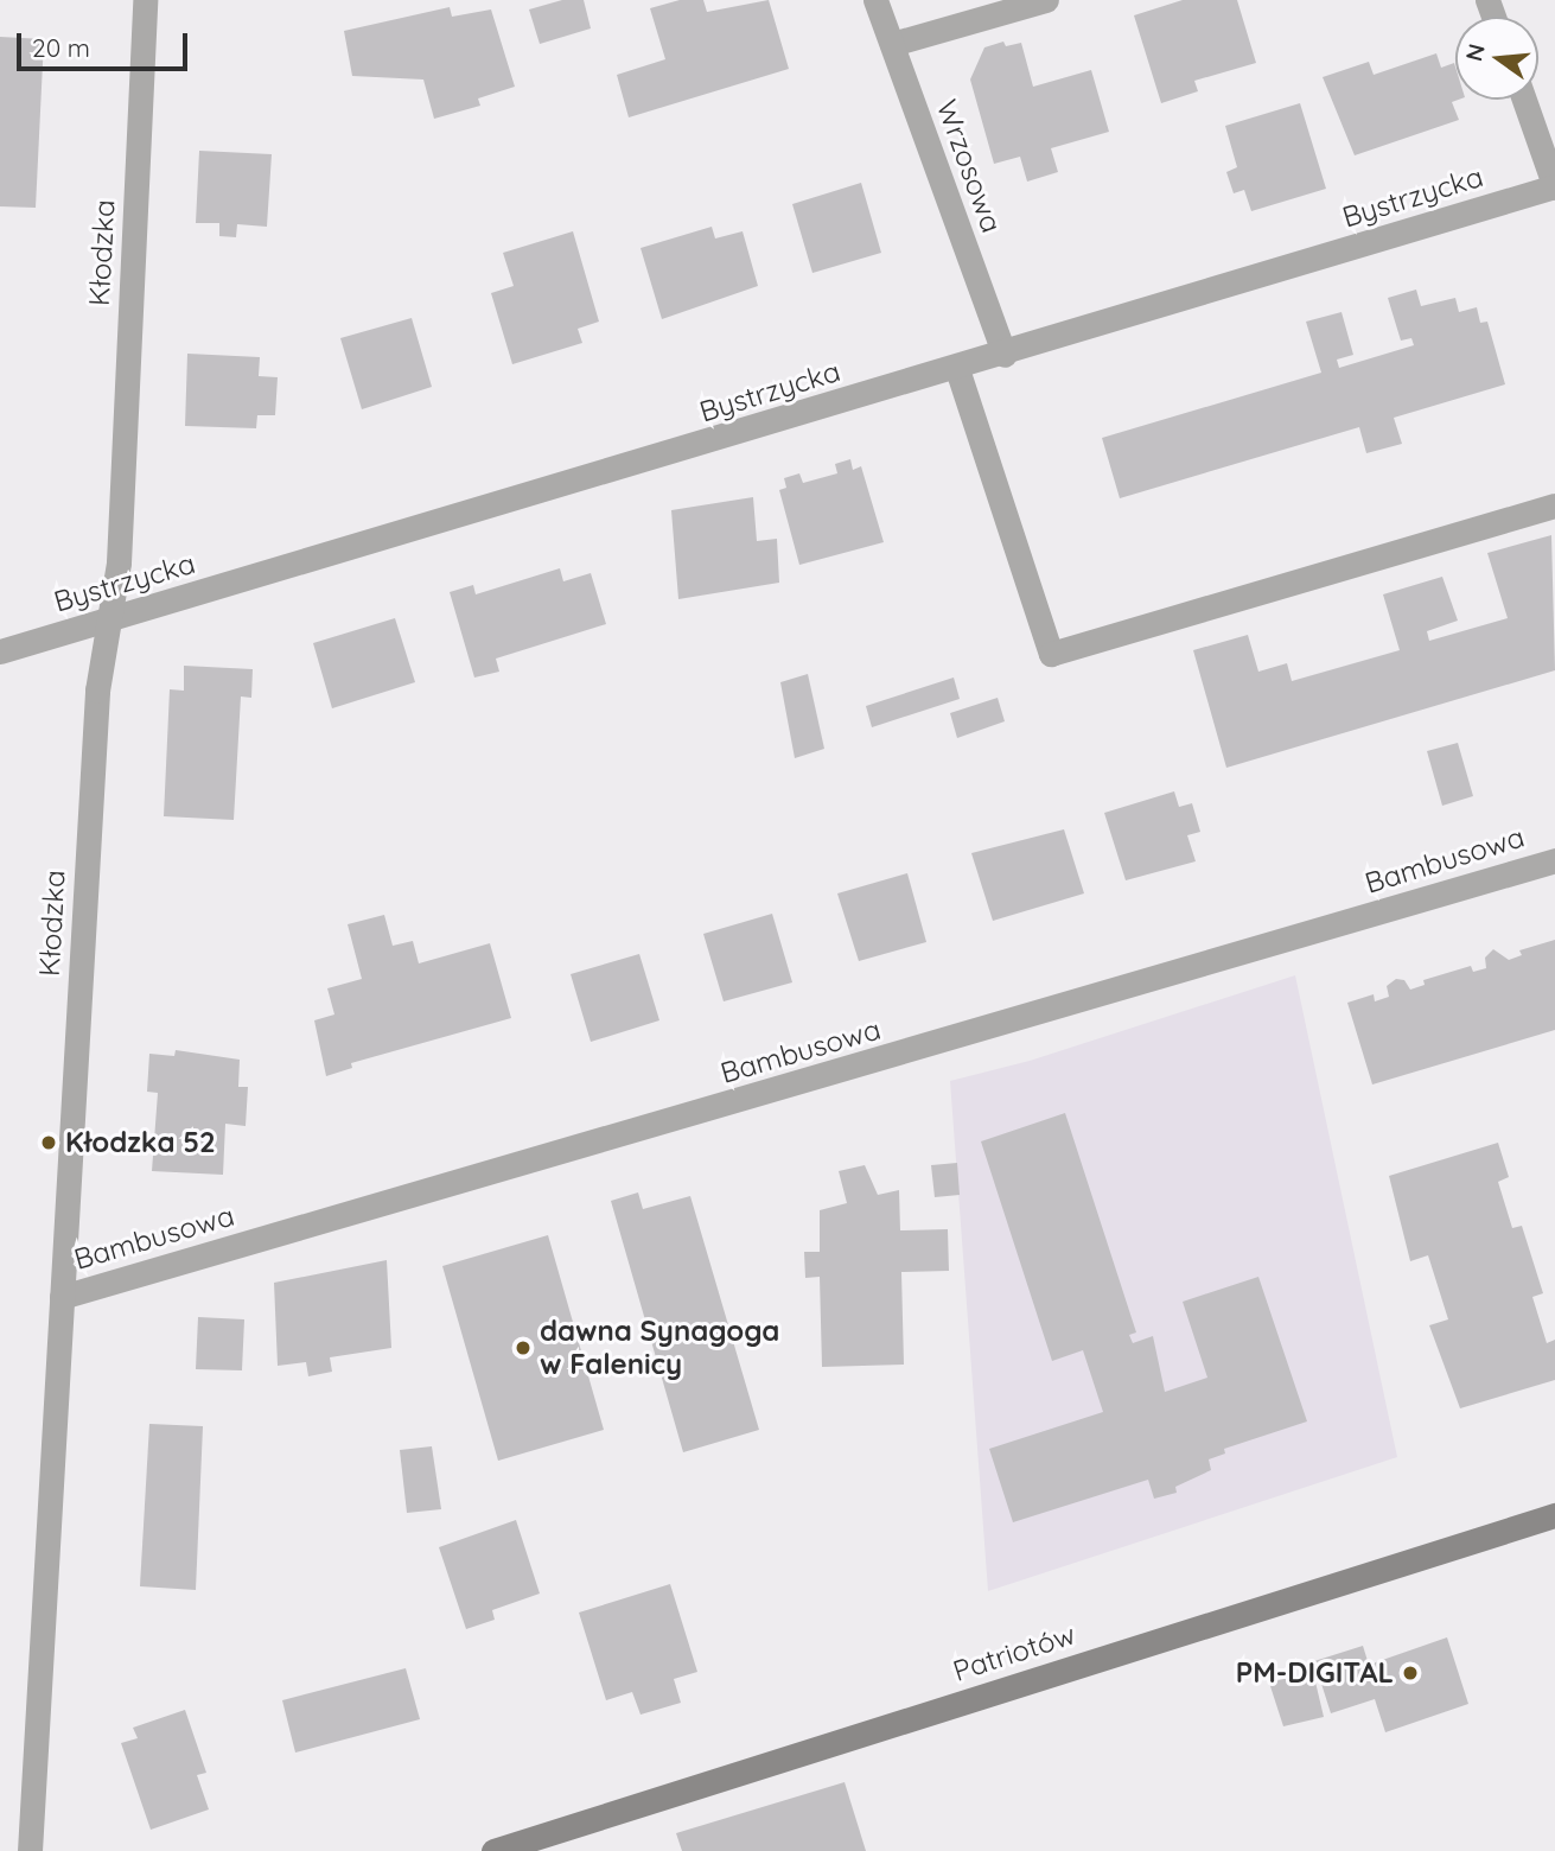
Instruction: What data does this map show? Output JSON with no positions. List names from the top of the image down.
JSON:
{
  "streets": {
    "main road": ["Patriotów"],
    "street": [
      "Wrzosowa",
      "Bystrzycka",
      "Kłodzka",
      "Bambusowa"
    ]
  },
  "crossings": [
    ["Wrzosowa", "Bystrzycka"],
    ["Bystrzycka", "Kłodzka"],
    ["Kłodzka", "Bambusowa"]
  ],
  "places": ["Kłodzka 52", "dawna Synagoga w Falenicy", "PM-DIGITAL"],
  "scale_bar": "20 m",
  "north": "left"
}
